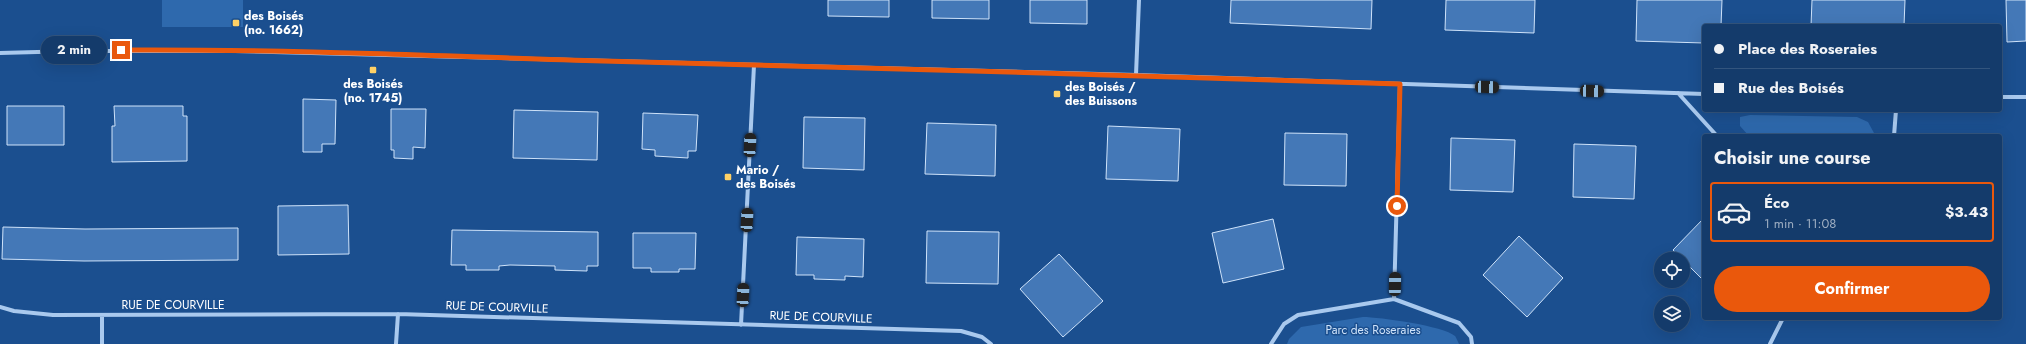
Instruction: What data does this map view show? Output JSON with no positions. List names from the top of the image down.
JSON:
{
  "streets": {
    "street": ["RUE DE COURVILLE"]
  },
  "parks": ["Parc des Roseraies"],
  "places": {
    "transit": [
      "des Boisés (no. 1662)",
      "des Boisés (no. 1745)",
      "des Boisés / des Buissons",
      "Mario / des Boisés"
    ]
  },
  "page": {
    "banner": ["Place des Roseraies", "Rue des Boisés"],
    "bubble": "2 min",
    "heading": "Choisir une course",
    "list": [
      {
        "name": "Éco",
        "note": "1 min · 11:08",
        "value": "$3.43"
      }
    ],
    "buttons": "Confirmer"
  }
}
